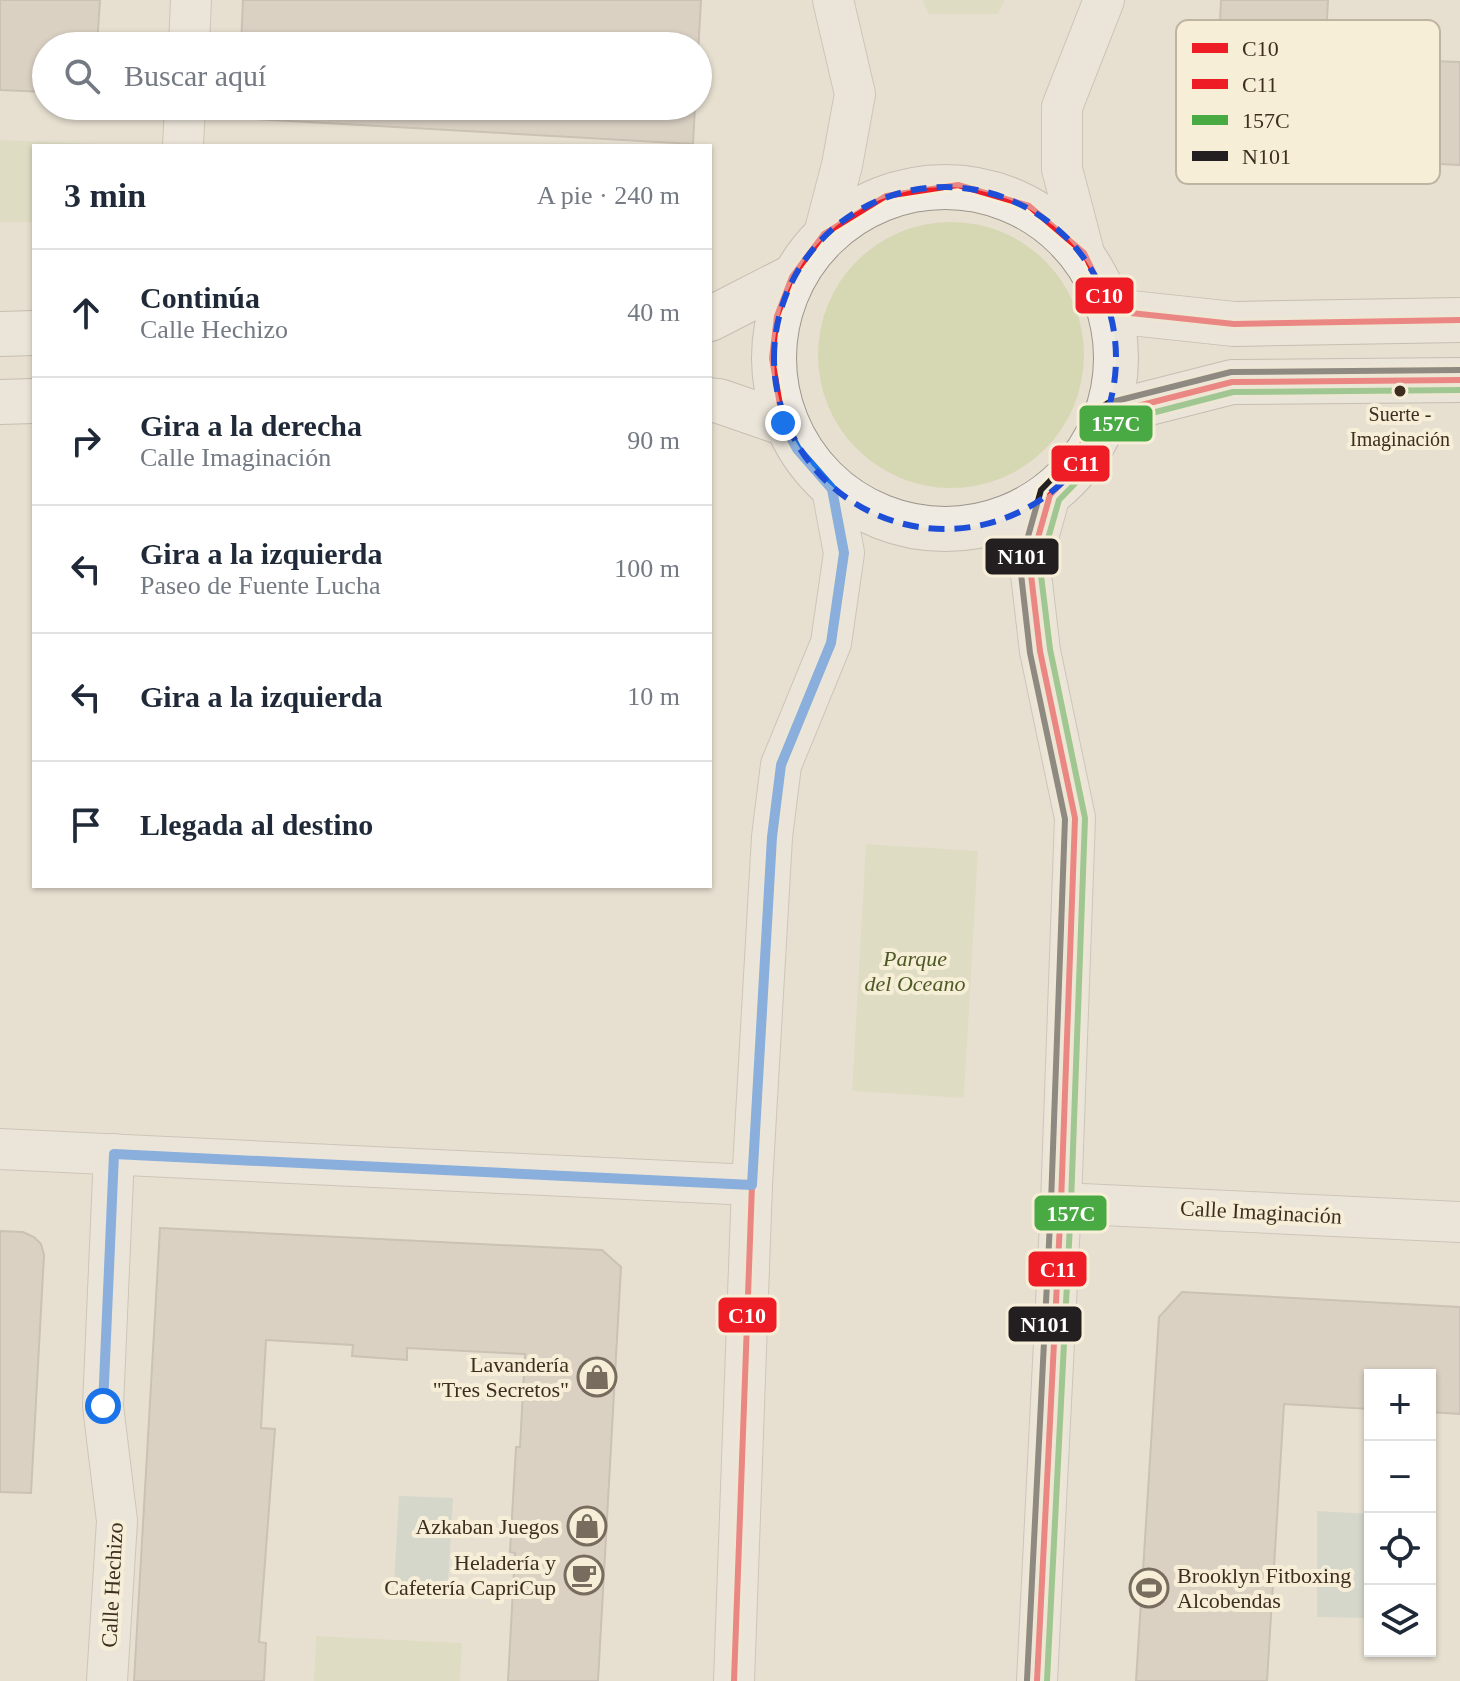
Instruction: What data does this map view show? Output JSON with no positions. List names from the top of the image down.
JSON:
{
  "streets": {
    "street": ["Calle Imaginación", "Calle Hechizo"]
  },
  "parks": ["Parque del Oceano"],
  "places": {
    "other": ["Suerte - Imaginación"],
    "shop": ["Lavandería \"Tres Secretos\"", "Azkaban Juegos"],
    "cafe": ["Heladería y Cafetería CapriCup"],
    "sports": ["Brooklyn Fitboxing Alcobendas"]
  },
  "lines": [
    "transit line C10",
    "transit line N101",
    "transit line C11",
    "transit line 157C"
  ],
  "legend": [
    "C10",
    "C11",
    "157C",
    "N101"
  ],
  "page": {
    "search": "Buscar aquí",
    "heading": ["3 min", "A pie · 240 m"],
    "list": [
      ["Continúa", "Calle Hechizo", "40 m"],
      ["Gira a la derecha", "Calle Imaginación", "90 m"],
      ["Gira a la izquierda", "Paseo de Fuente Lucha", "100 m"],
      ["Gira a la izquierda", "10 m"],
      "Llegada al destino"
    ],
    "map_buttons": ["+", "−"]
  }
}
